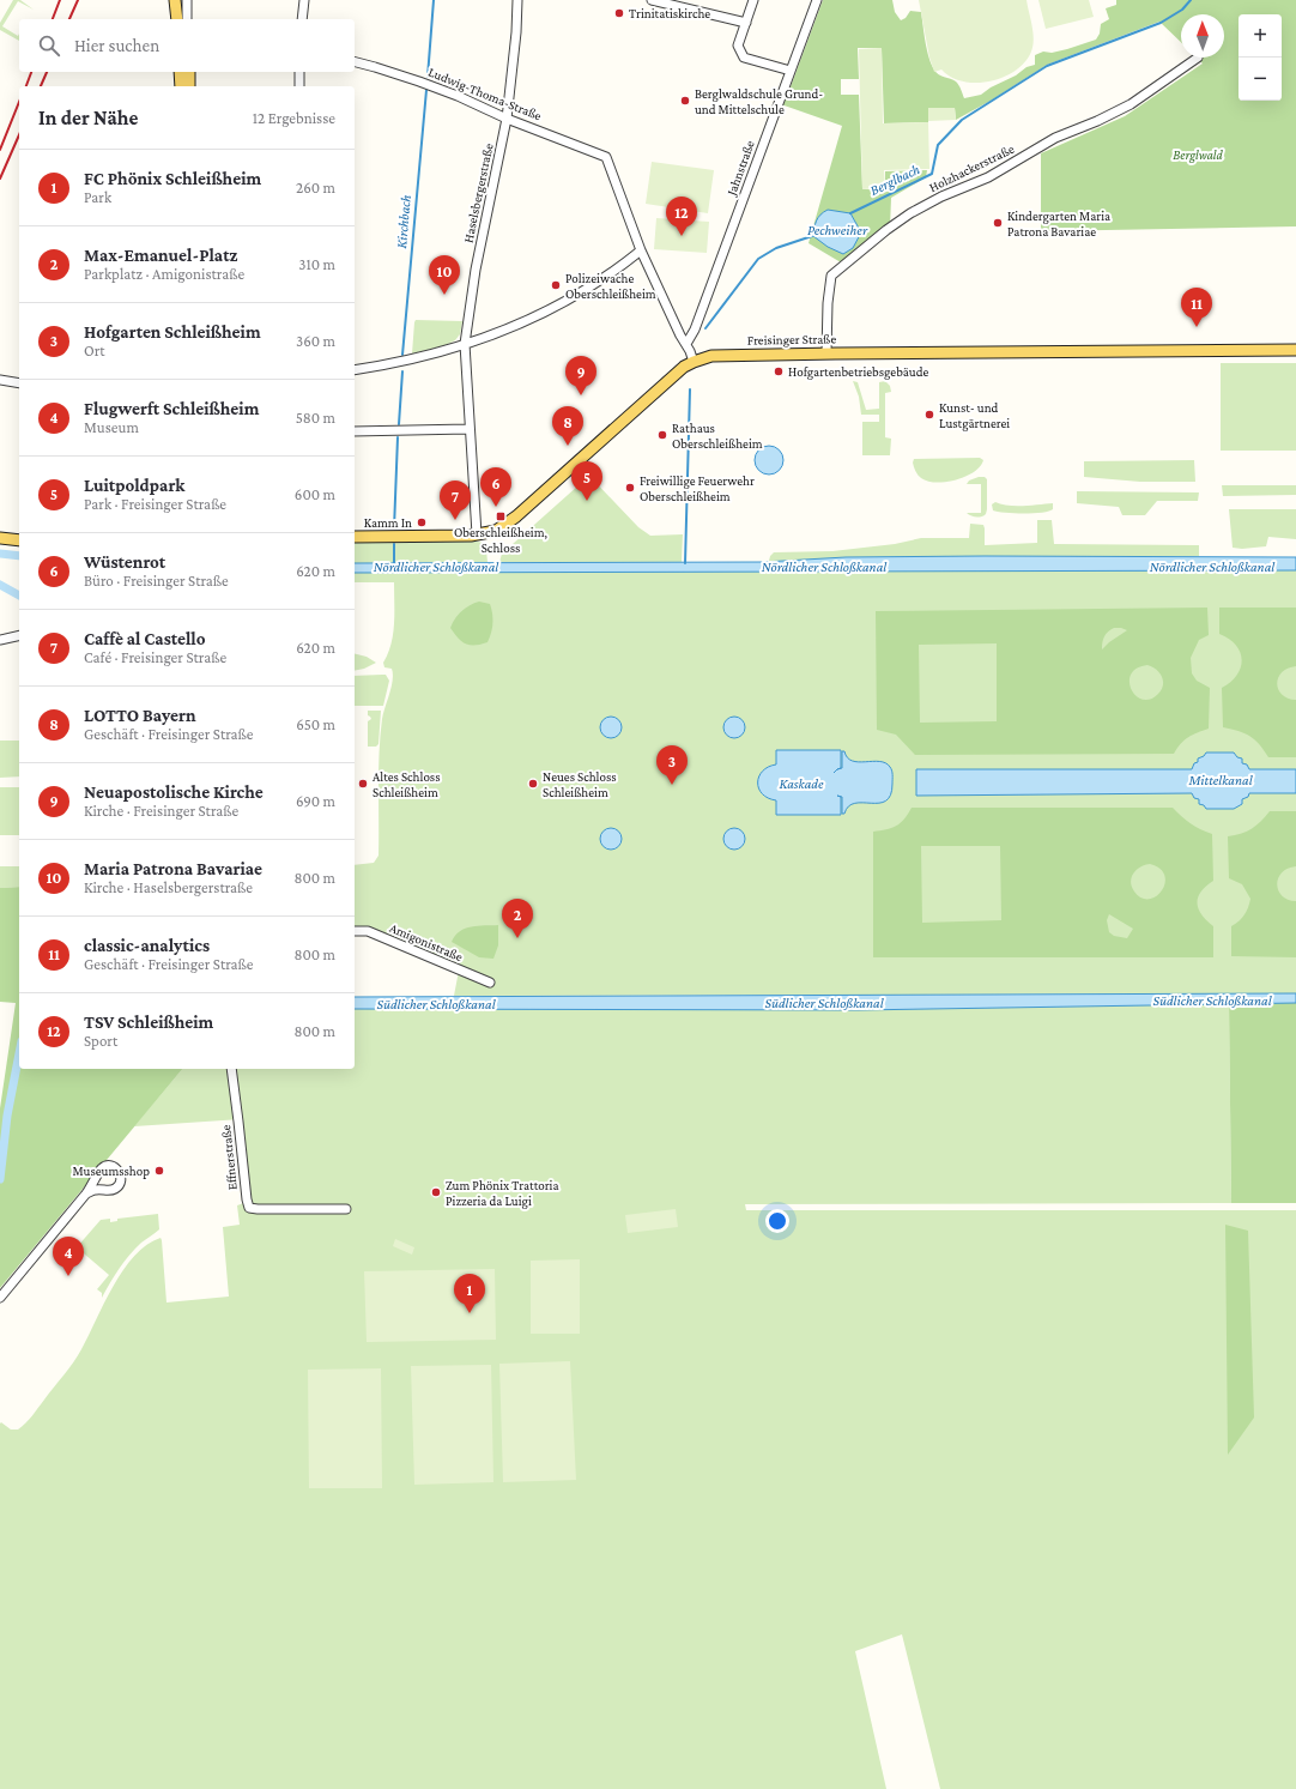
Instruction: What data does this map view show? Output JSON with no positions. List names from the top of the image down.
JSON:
{
  "streets": {
    "main road": ["Freisinger Straße"],
    "street": [
      "Ludwig-Thoma-Straße",
      "Jahnstraße",
      "Holzhackerstraße",
      "Haselsbergerstraße",
      "Amigonistraße",
      "Effnerstraße"
    ]
  },
  "crossings": [
    ["Ludwig-Thoma-Straße", "Haselsbergerstraße"],
    ["Holzhackerstraße", "Freisinger Straße"],
    ["Haselsbergerstraße", "Freisinger Straße"]
  ],
  "water": [
    "Berglbach",
    "Kirchbach",
    "Pechweiher",
    "Nördlicher Schloßkanal",
    "Mittelkanal",
    "Kaskade",
    "Südlicher Schloßkanal"
  ],
  "parks": ["Berglwald"],
  "places": {
    "other": [
      "Trinitatiskirche",
      "Berglwaldschule Grund- und Mittelschule",
      "Kindergarten Maria Patrona Bavariae",
      "Polizeiwache Oberschleißheim",
      "Hofgartenbetriebsgebäude",
      "Kunst- und Lustgärtnerei",
      "Rathaus Oberschleißheim",
      "Freiwillige Feuerwehr Oberschleißheim",
      "Kamm In",
      "Altes Schloss Schleißheim",
      "Neues Schloss Schleißheim",
      "Museumsshop",
      "Zum Phönix Trattoria Pizzeria da Luigi"
    ],
    "transit": ["Oberschleißheim, Schloss"]
  },
  "north": "top",
  "page": {
    "map_buttons": ["+", "−"],
    "search": "Hier suchen",
    "heading": ["In der Nähe", "12 Ergebnisse"],
    "list": [
      {
        "mark": "1",
        "name": "FC Phönix Schleißheim",
        "note": "Park",
        "value": "260 m"
      },
      {
        "mark": "2",
        "name": "Max-Emanuel-Platz",
        "note": "Parkplatz · Amigonistraße",
        "value": "310 m"
      },
      {
        "mark": "3",
        "name": "Hofgarten Schleißheim",
        "note": "Ort",
        "value": "360 m"
      },
      {
        "mark": "4",
        "name": "Flugwerft Schleißheim",
        "note": "Museum",
        "value": "580 m"
      },
      {
        "mark": "5",
        "name": "Luitpoldpark",
        "note": "Park · Freisinger Straße",
        "value": "600 m"
      },
      {
        "mark": "6",
        "name": "Wüstenrot",
        "note": "Büro · Freisinger Straße",
        "value": "620 m"
      },
      {
        "mark": "7",
        "name": "Caffè al Castello",
        "note": "Café · Freisinger Straße",
        "value": "620 m"
      },
      {
        "mark": "8",
        "name": "LOTTO Bayern",
        "note": "Geschäft · Freisinger Straße",
        "value": "650 m"
      },
      {
        "mark": "9",
        "name": "Neuapostolische Kirche",
        "note": "Kirche · Freisinger Straße",
        "value": "690 m"
      },
      {
        "mark": "10",
        "name": "Maria Patrona Bavariae",
        "note": "Kirche · Haselsbergerstraße",
        "value": "800 m"
      },
      {
        "mark": "11",
        "name": "classic-analytics",
        "note": "Geschäft · Freisinger Straße",
        "value": "800 m"
      },
      {
        "mark": "12",
        "name": "TSV Schleißheim",
        "note": "Sport",
        "value": "800 m"
      }
    ],
    "pins": [
      "12",
      "10",
      "11",
      "9",
      "8",
      "5",
      "6",
      "7",
      "3",
      "2",
      "4",
      "1"
    ]
  }
}
